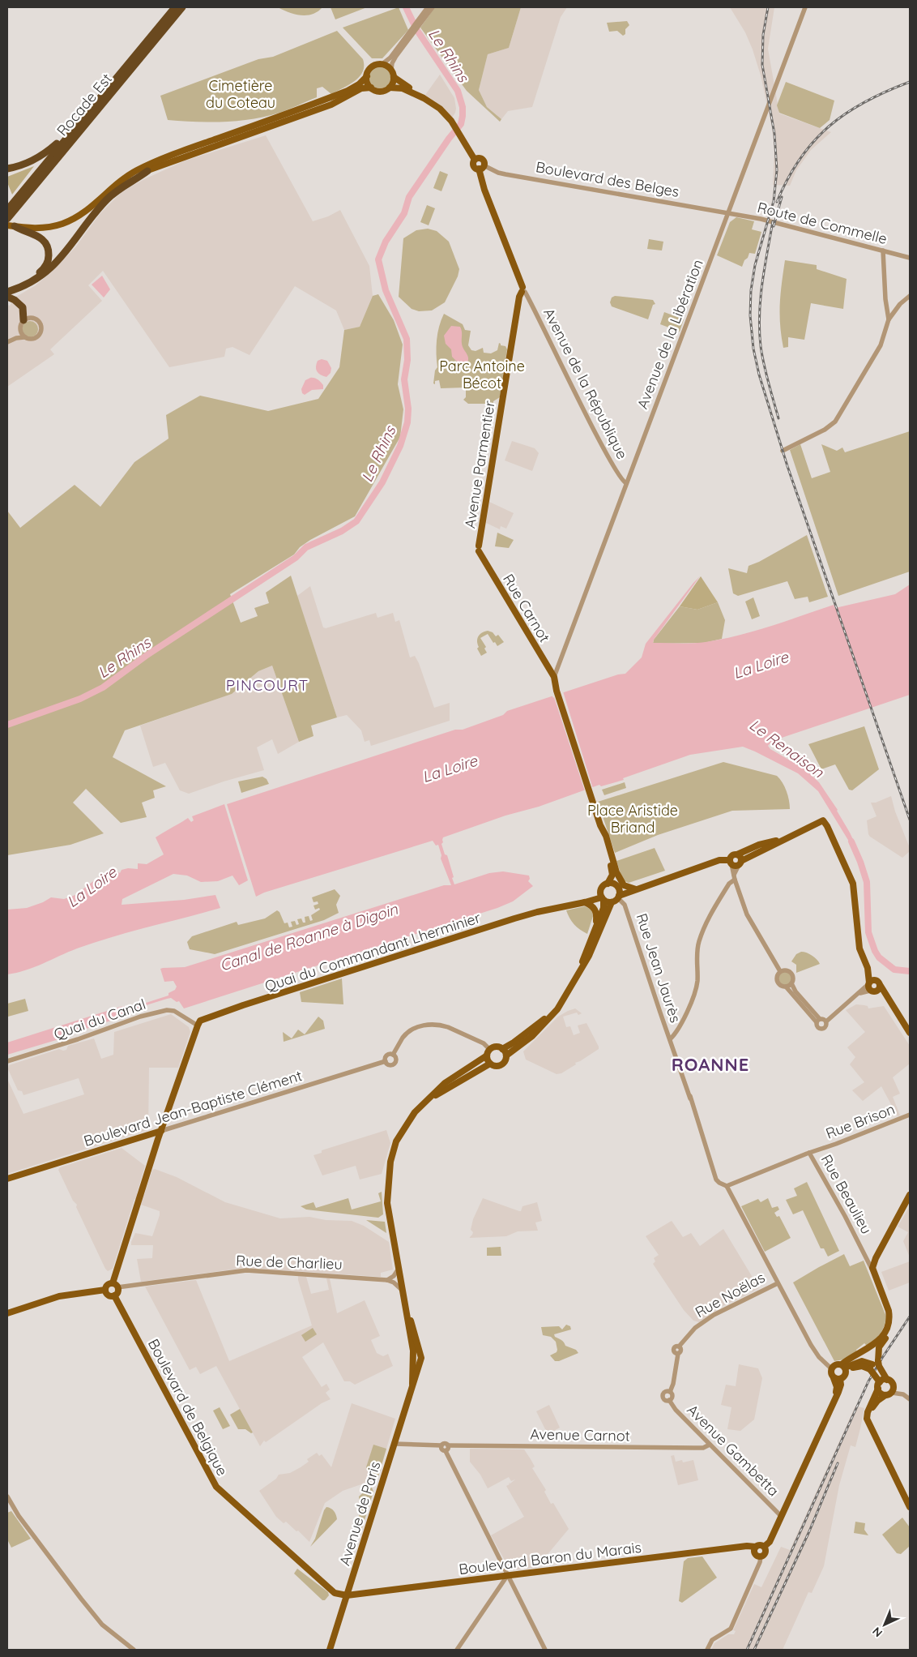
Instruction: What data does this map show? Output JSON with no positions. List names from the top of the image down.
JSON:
{
  "streets": {
    "highway": ["Rocade Est"],
    "main road": [
      "Avenue de la République",
      "Avenue Parmentier",
      "Rue Carnot",
      "Quai du Commandant Lherminier",
      "Boulevard Jean-Baptiste Clément",
      "Boulevard de Belgique",
      "Avenue de Paris",
      "Boulevard Baron du Marais"
    ],
    "street": [
      "Boulevard des Belges",
      "Route de Commelle",
      "Avenue de la Libération",
      "Rue Jean Jaurès",
      "Quai du Canal",
      "Rue Brison",
      "Rue Beaulieu",
      "Rue de Charlieu",
      "Rue Noëlas",
      "Avenue Carnot",
      "Avenue Gambetta"
    ]
  },
  "crossings": [
    ["Boulevard des Belges", "Route de Commelle"],
    ["Boulevard des Belges", "Avenue de la Libération"],
    ["Boulevard des Belges", "Avenue de la République"],
    ["Route de Commelle", "Avenue de la Libération"],
    ["Avenue de la Libération", "Avenue de la République"],
    ["Avenue de la Libération", "Rue Carnot"],
    ["Avenue de la République", "Avenue Parmentier"],
    ["Avenue Parmentier", "Rue Carnot"],
    ["Quai du Commandant Lherminier", "Rue Jean Jaurès"],
    ["Quai du Commandant Lherminier", "Quai du Canal"],
    ["Rue Jean Jaurès", "Rue Brison"],
    ["Rue Jean Jaurès", "Rue Noëlas"],
    ["Rue Brison", "Rue Beaulieu"],
    ["Rue de Charlieu", "Boulevard de Belgique"],
    ["Rue Noëlas", "Avenue Gambetta"],
    ["Boulevard de Belgique", "Avenue de Paris"],
    ["Boulevard de Belgique", "Boulevard Baron du Marais"],
    ["Avenue Carnot", "Avenue Gambetta"],
    ["Avenue de Paris", "Boulevard Baron du Marais"]
  ],
  "districts": ["PINCOURT", "ROANNE"],
  "water": [
    "Le Rhins",
    "La Loire",
    "Le Renaison",
    "Canal de Roanne à Digoin"
  ],
  "parks": ["Cimetière du Coteau", "Parc Antoine Bécot", "Place Aristide Briand"],
  "north": "bottom left"
}
